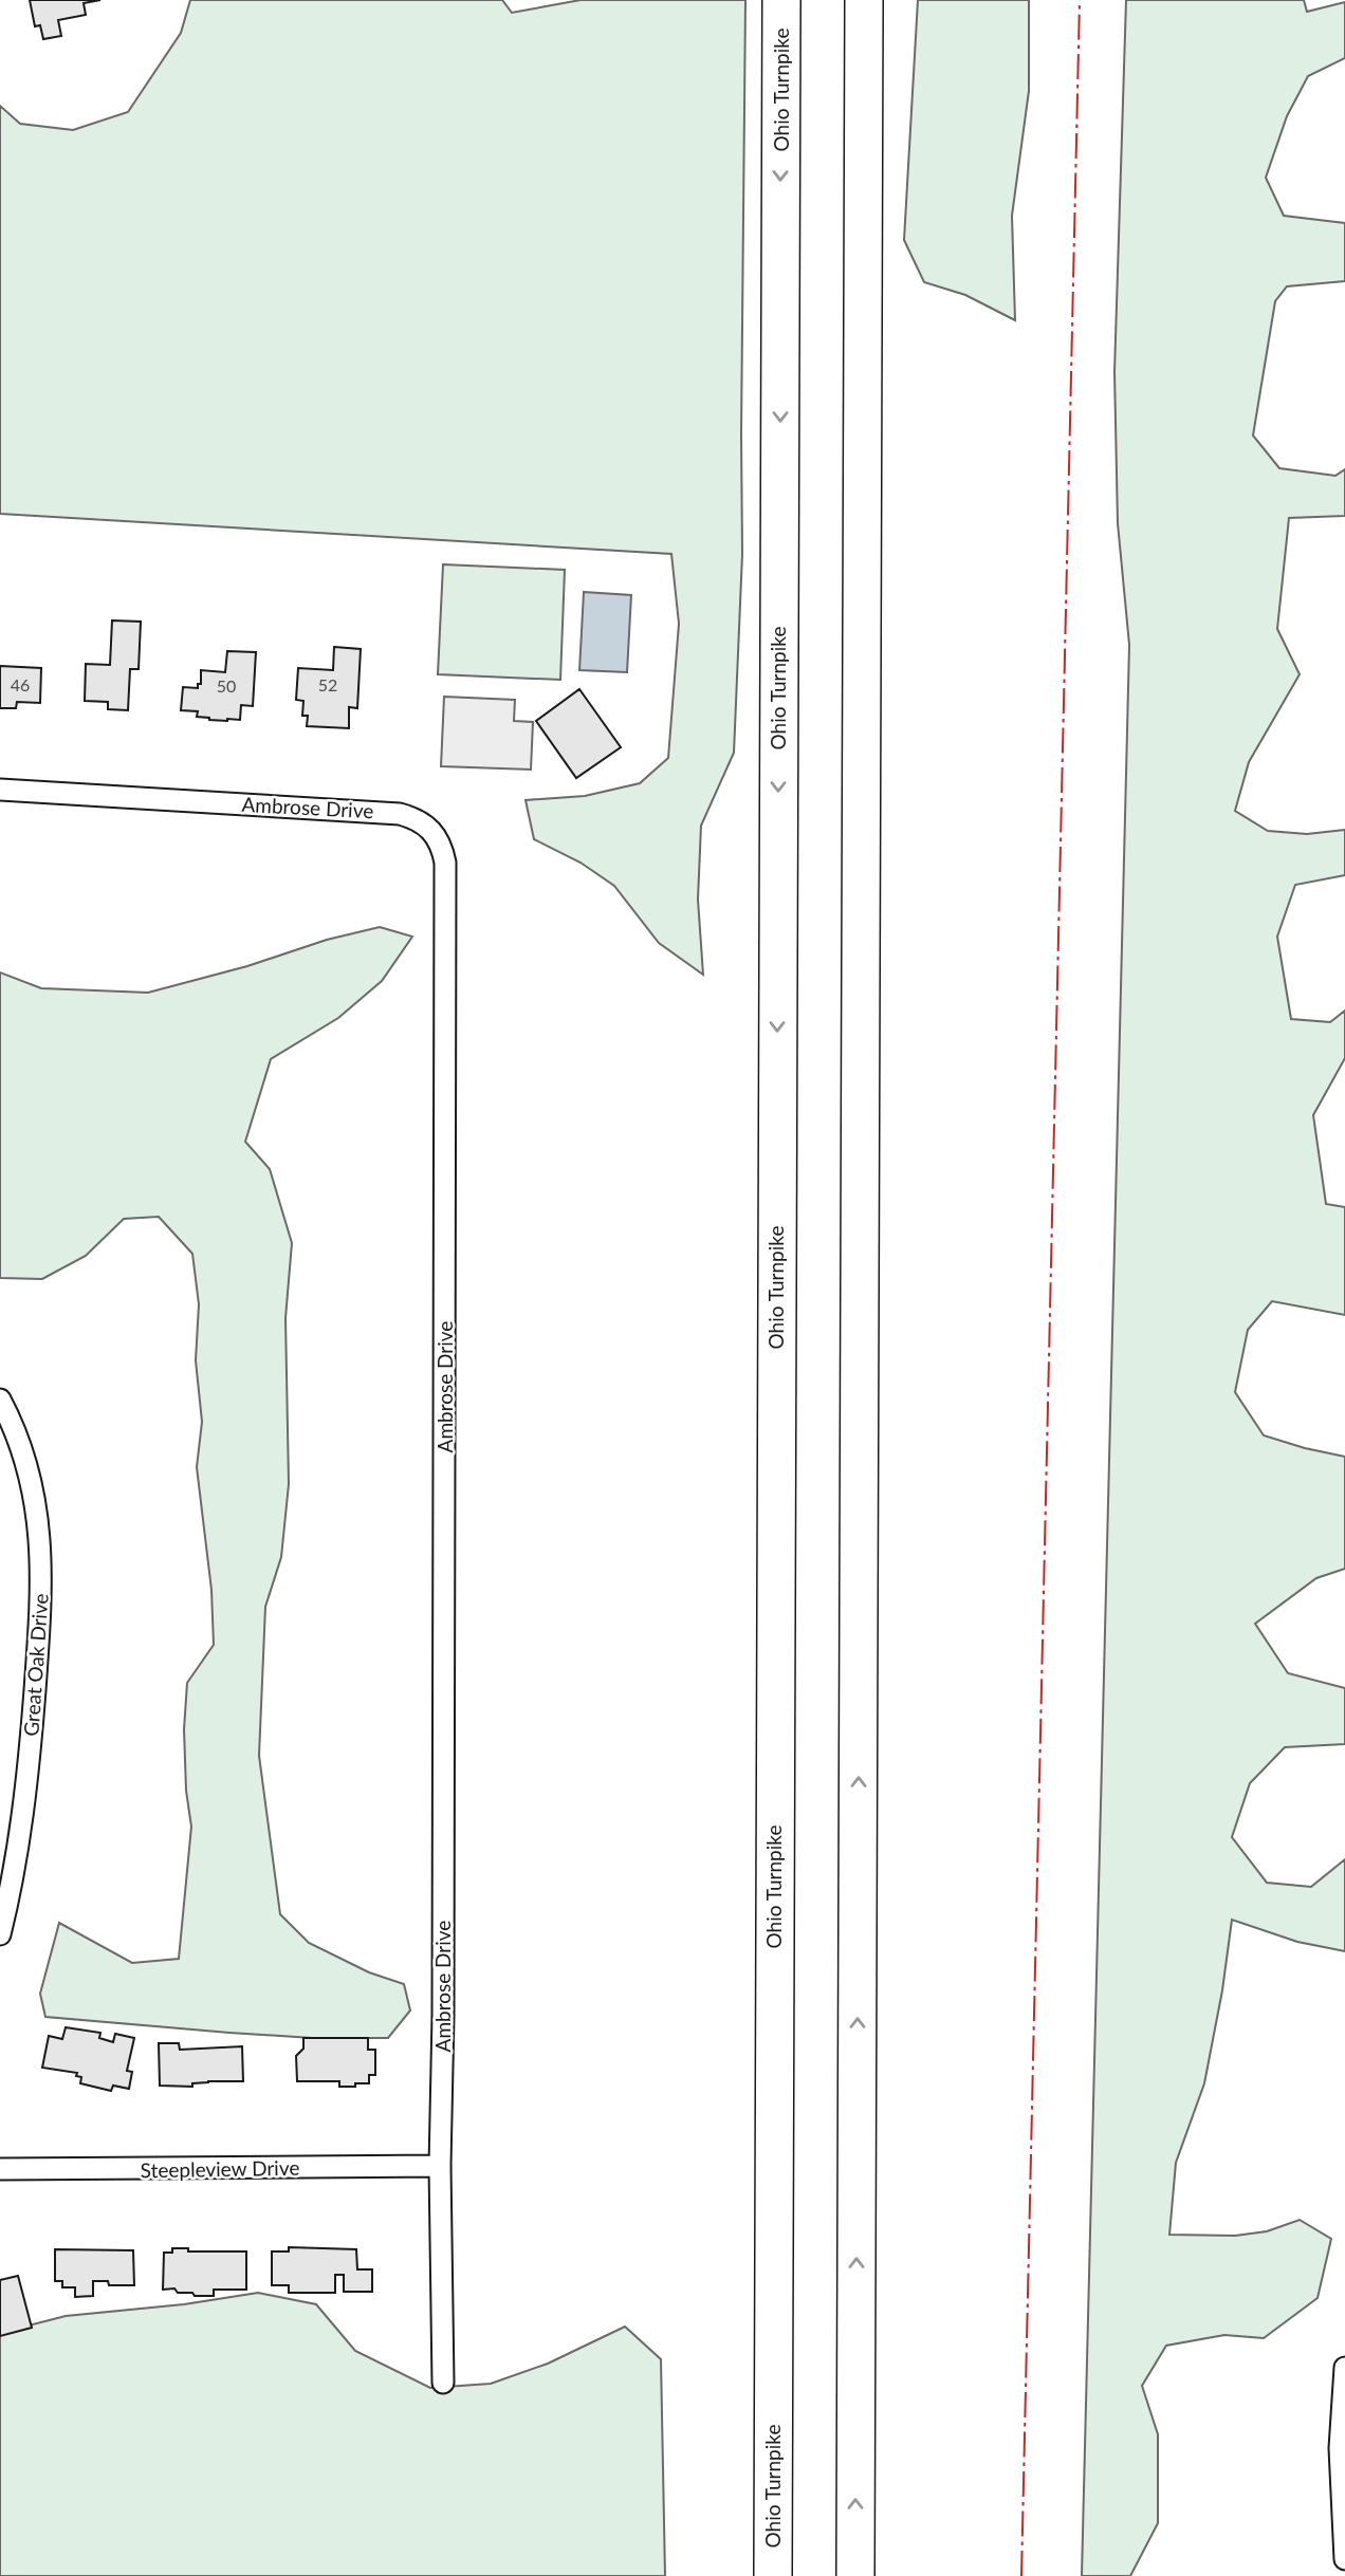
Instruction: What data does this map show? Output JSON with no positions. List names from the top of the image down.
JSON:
{
  "streets": {
    "highway": ["Ohio Turnpike"],
    "street": ["Ambrose Drive", "Great Oak Drive", "Steepleview Drive"]
  },
  "crossings": [
    ["Ambrose Drive", "Steepleview Drive"]
  ],
  "house_numbers": ["46", "52", "50"]
}
